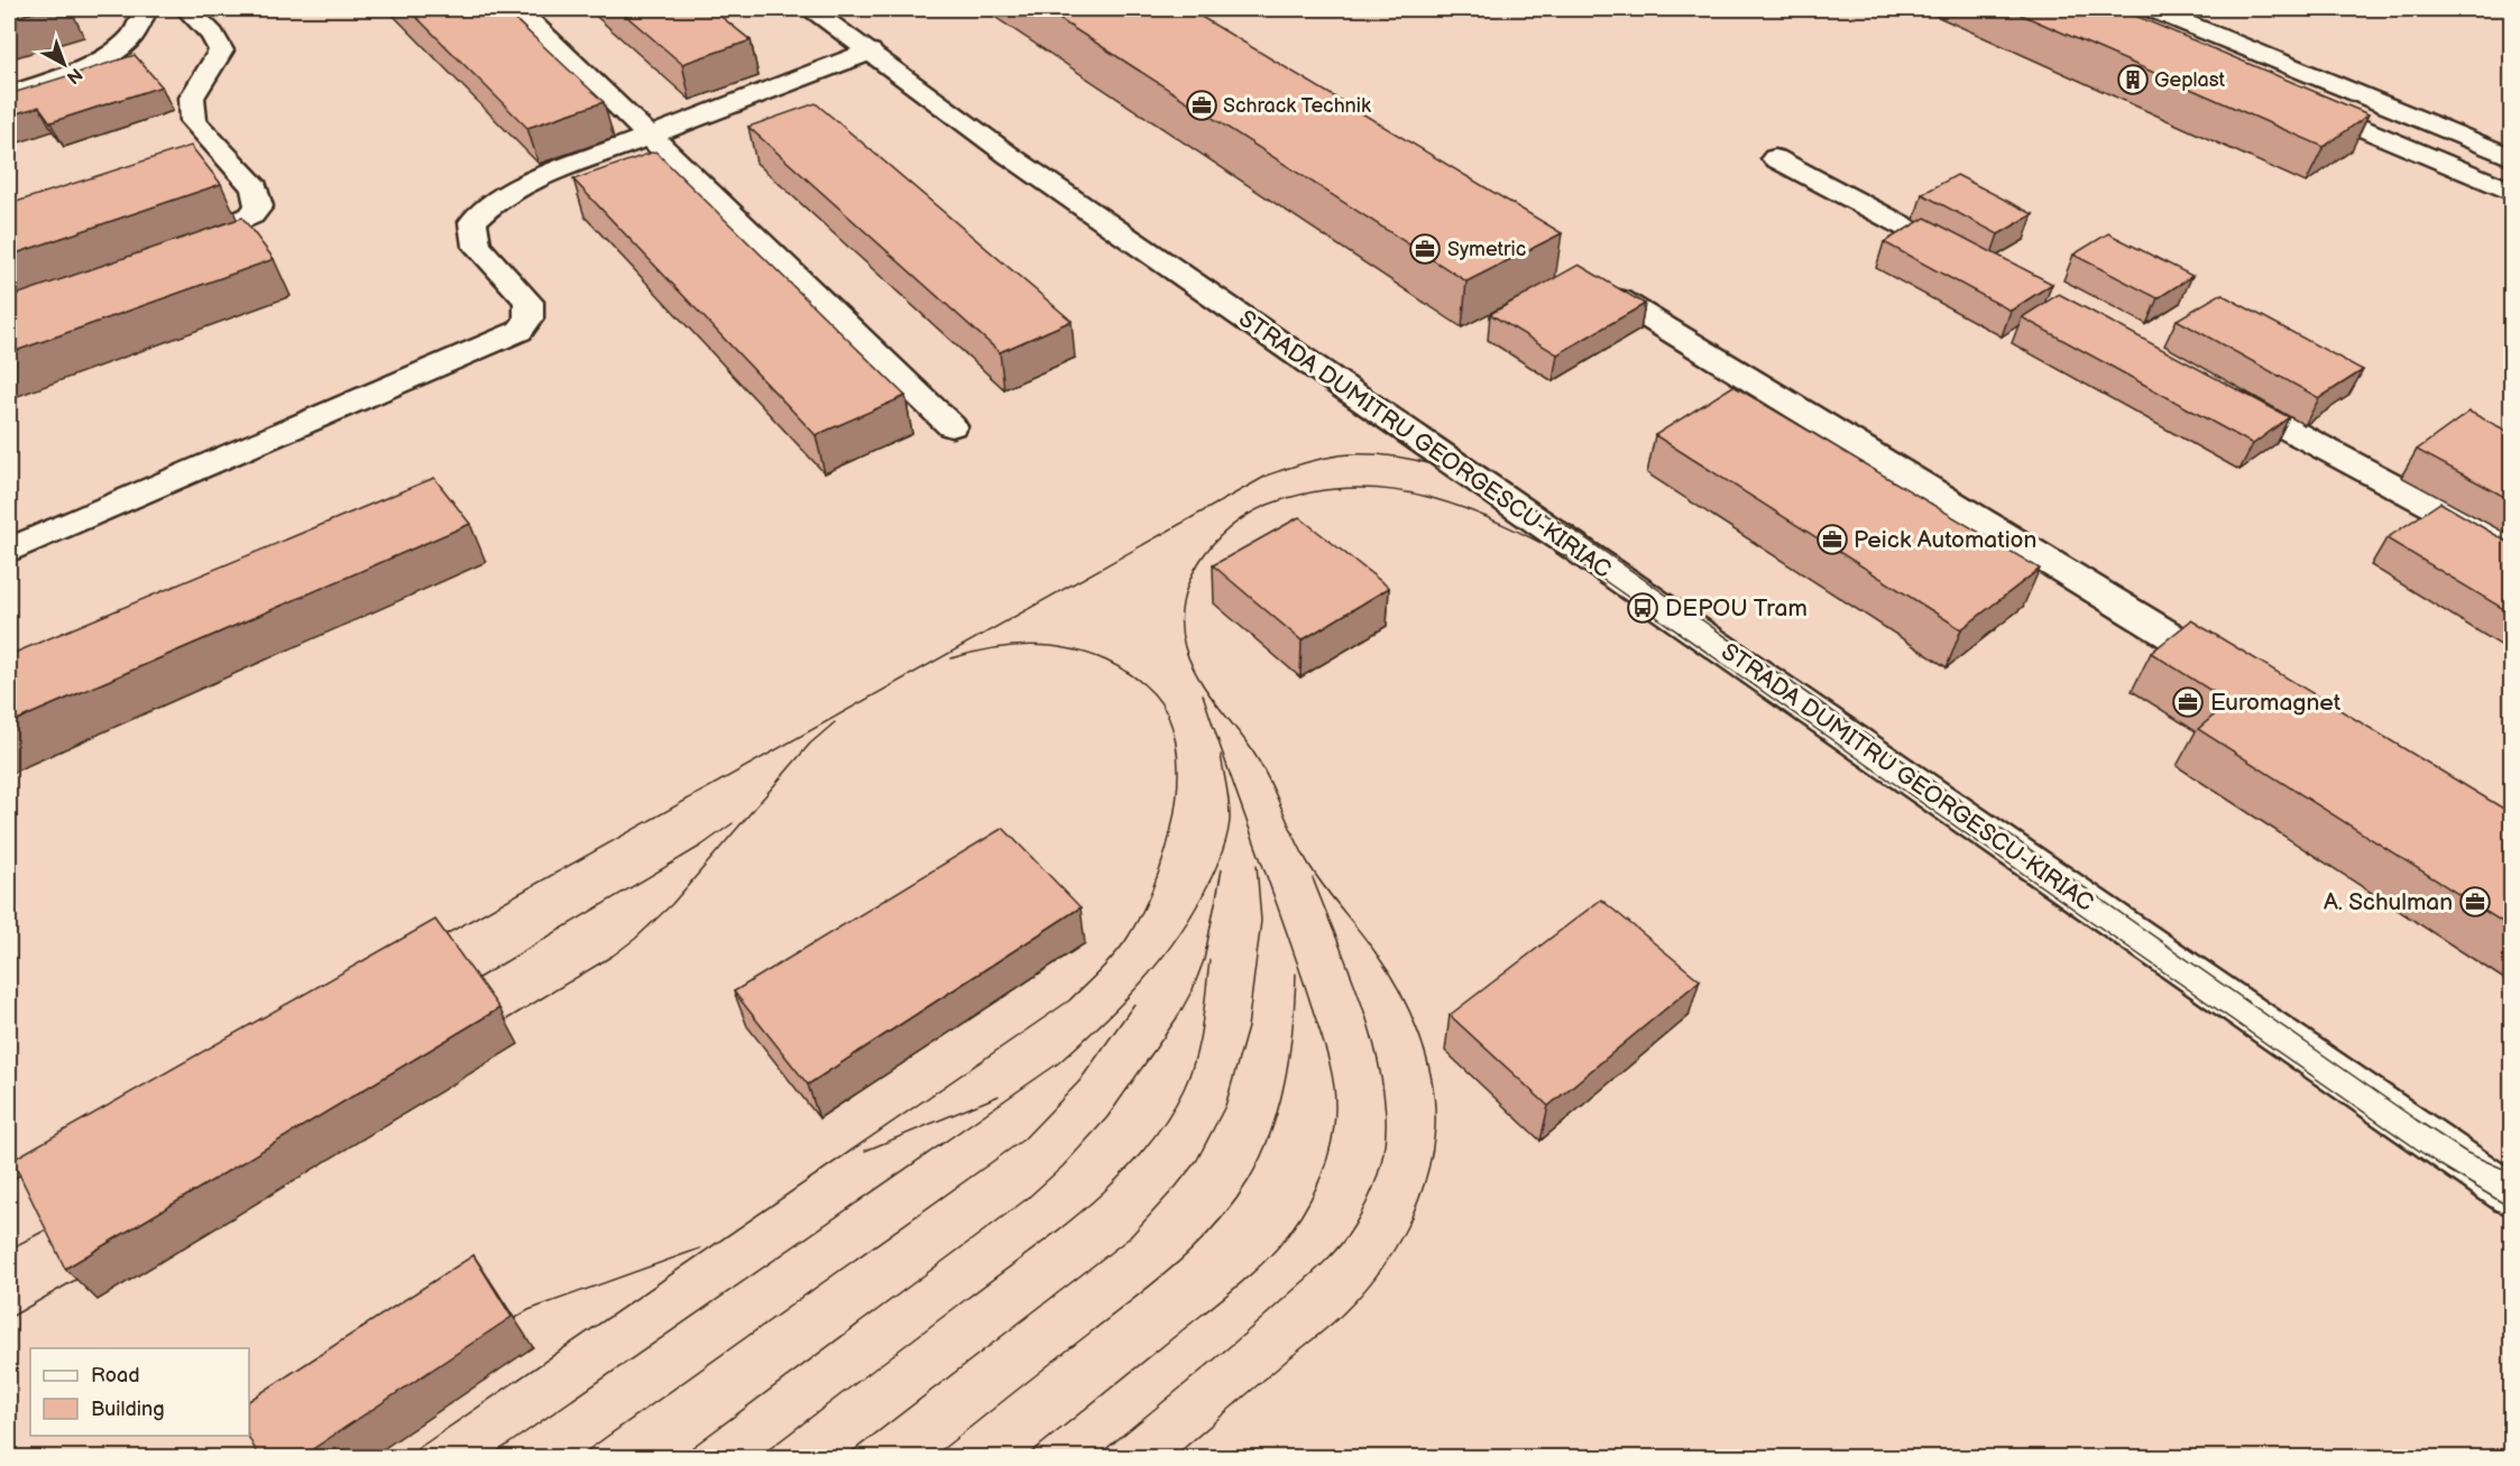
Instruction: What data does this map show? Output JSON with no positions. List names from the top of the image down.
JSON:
{
  "streets": {
    "main road": ["STRADA DUMITRU GEORGESCU-KIRIAC"]
  },
  "places": {
    "building": ["Geplast"],
    "office": [
      "Schrack Technik",
      "Symetric",
      "Peick Automation",
      "Euromagnet",
      "A. Schulman"
    ],
    "bus stop": ["DEPOU Tram"]
  },
  "legend": ["Road", "Building"],
  "north": "bottom right"
}
